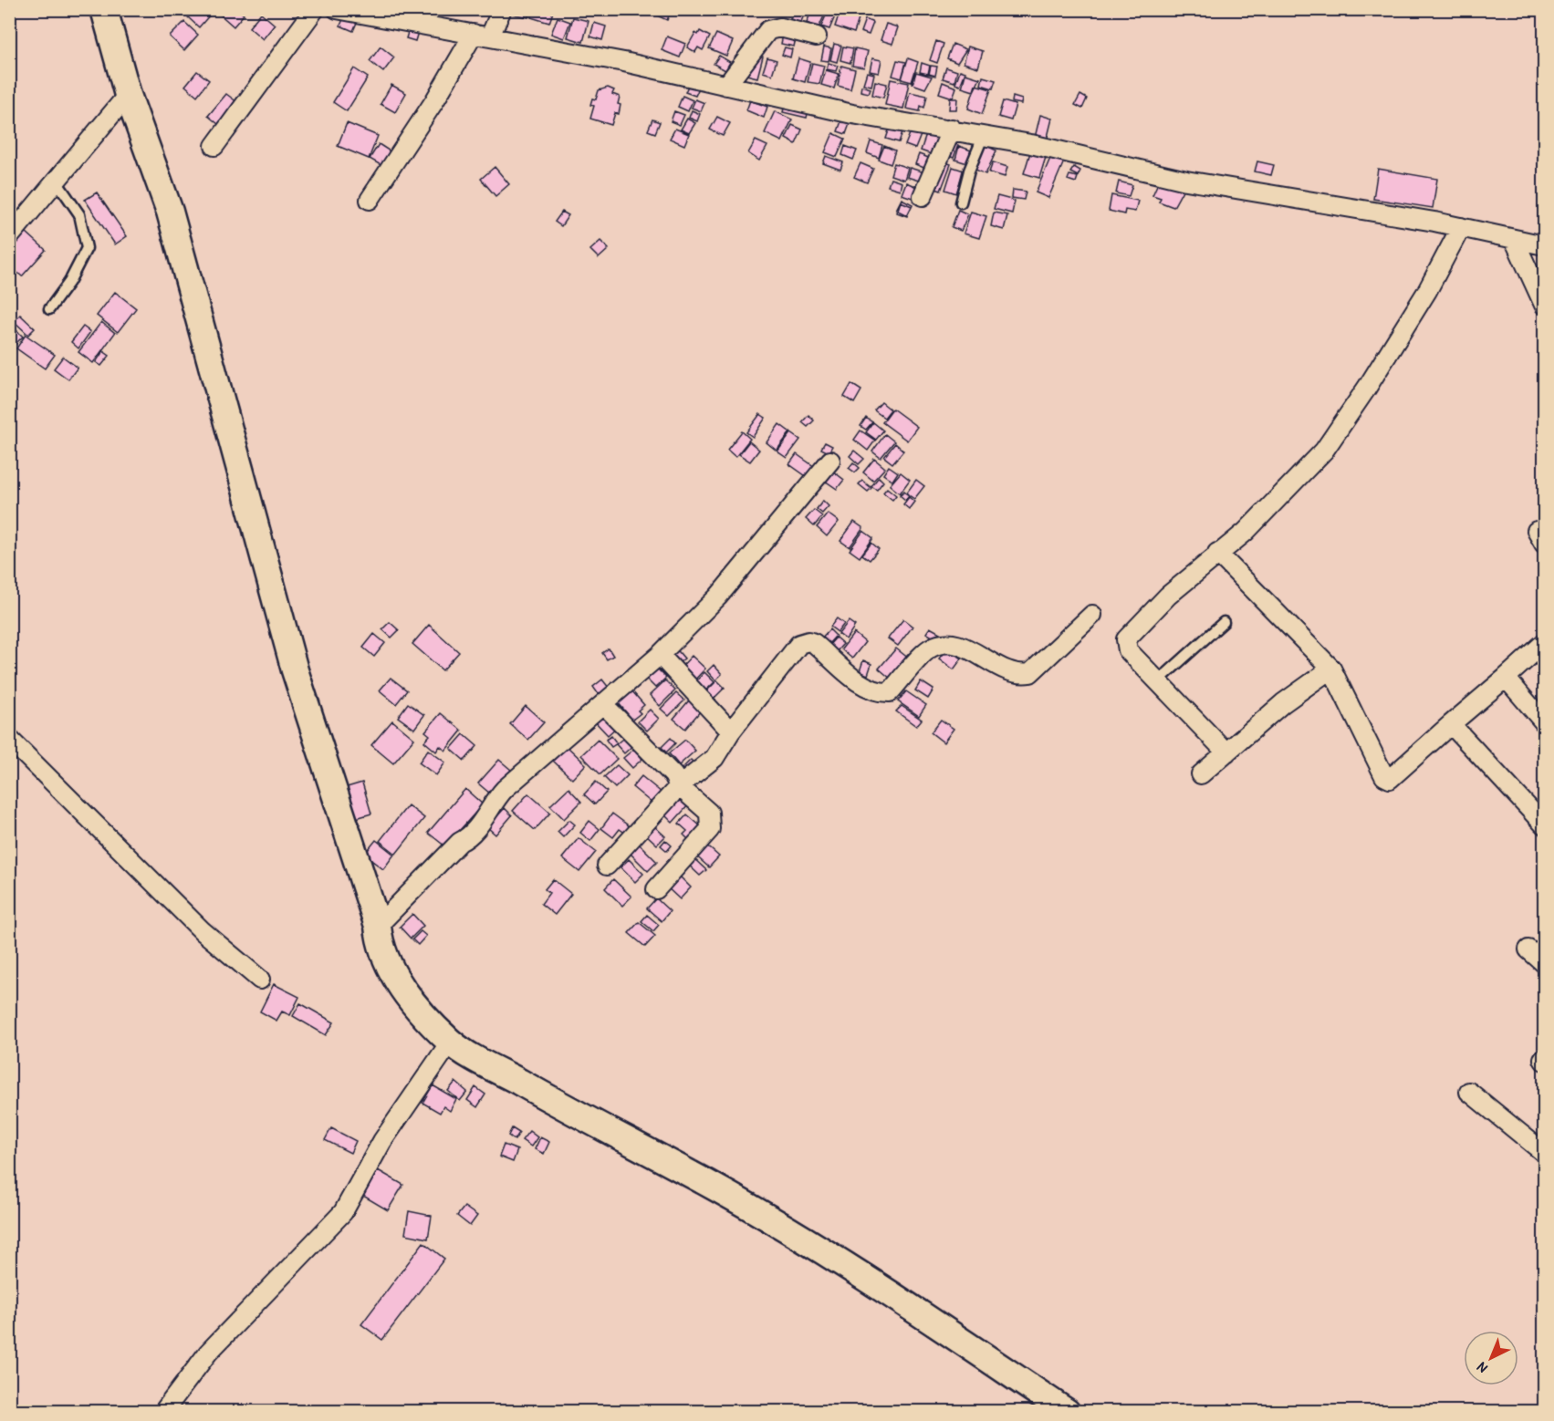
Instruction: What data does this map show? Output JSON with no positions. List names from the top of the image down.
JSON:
{
  "north": "bottom left"
}
